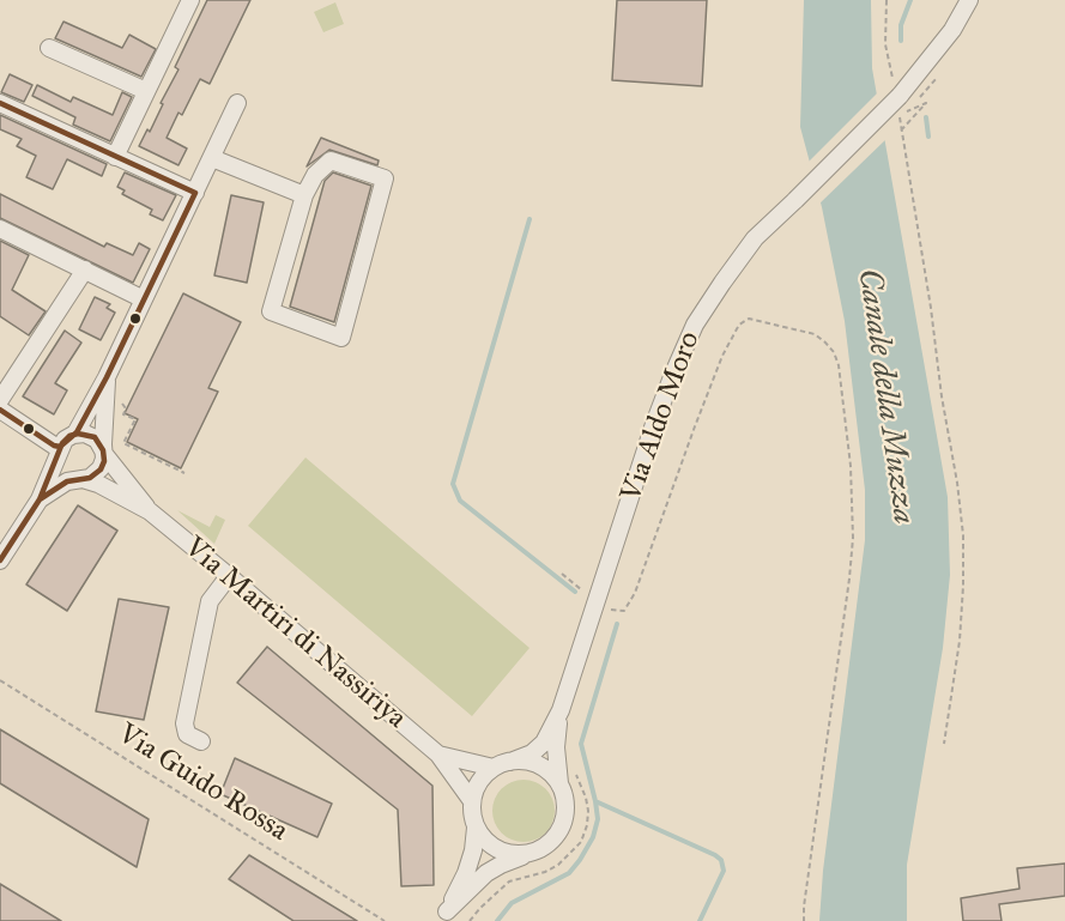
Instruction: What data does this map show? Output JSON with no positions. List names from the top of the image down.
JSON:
{
  "streets": {
    "street": ["Via Aldo Moro", "Via Martiri di Nassiriya"],
    "path": ["Via Guido Rossa"]
  },
  "crossings": [
    ["Via Aldo Moro", "Via Martiri di Nassiriya"]
  ],
  "water": ["Canale della Muzza"]
}
